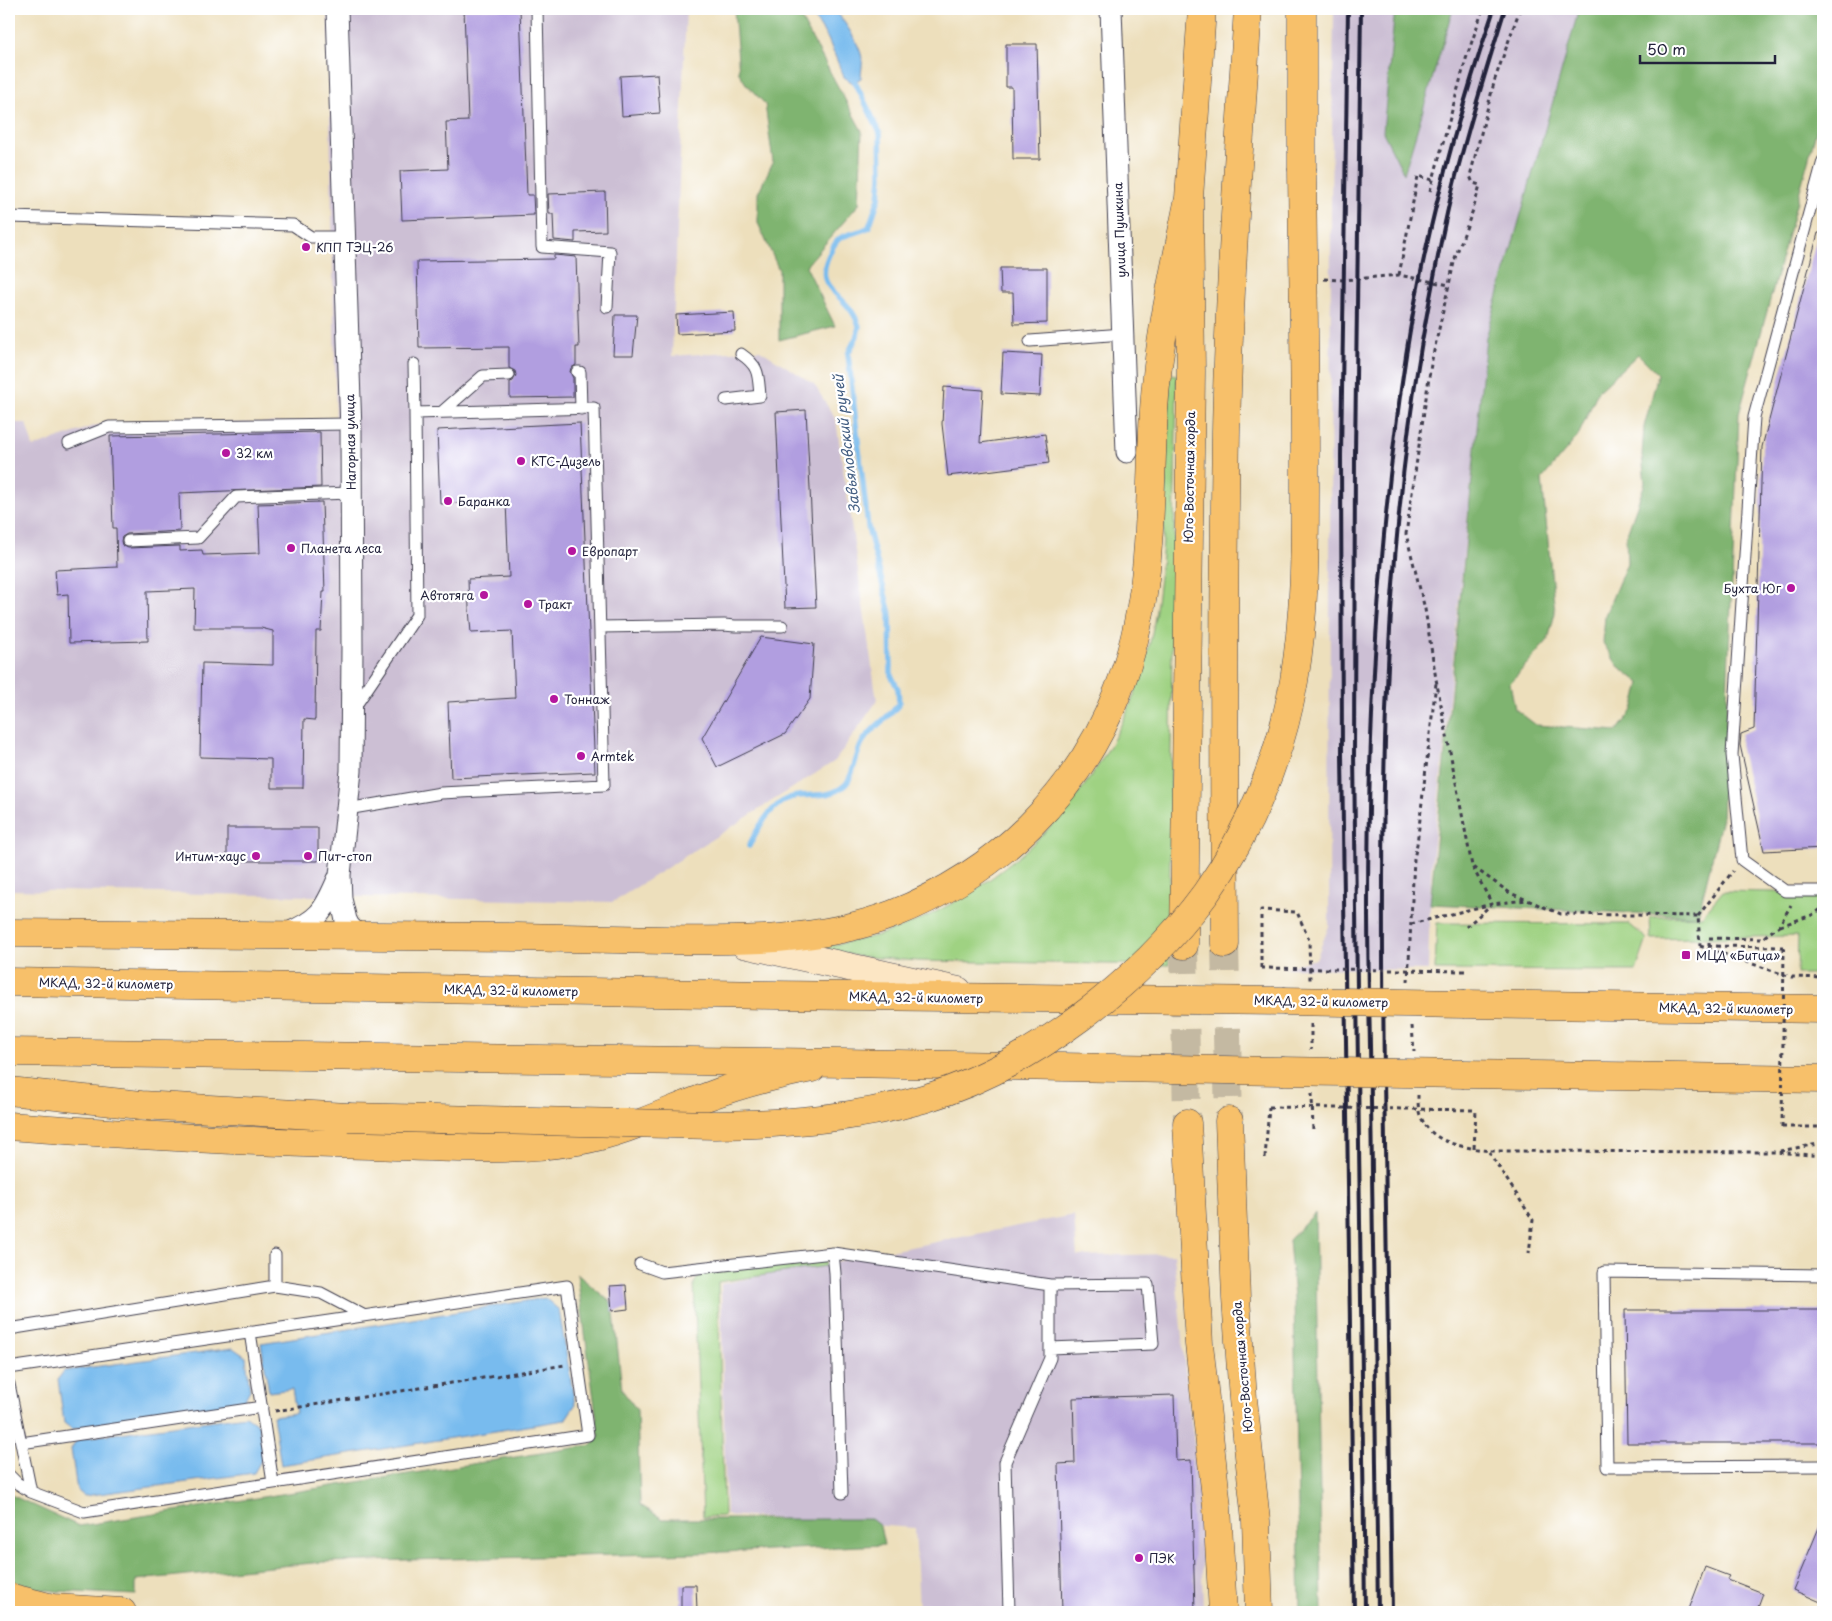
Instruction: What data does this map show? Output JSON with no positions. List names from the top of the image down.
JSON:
{
  "streets": {
    "main road": ["Юго-Восточная хорда", "МКАД, 32-й километр"],
    "street": ["улица Пушкина", "Нагорная улица"]
  },
  "water": ["Завьяловский ручей"],
  "places": {
    "other": [
      "КПП ТЭЦ-26",
      "32 км",
      "КТС-Дизель",
      "Баранка",
      "Планета леса",
      "Европарт",
      "Бухта Юг",
      "Автотяга",
      "Тракт",
      "Тоннаж",
      "Armtek",
      "Интим-хаус",
      "Пит-стоп",
      "ПЭК"
    ],
    "transit": ["МЦД «Битца»"]
  },
  "scale_bar": "50 m"
}
